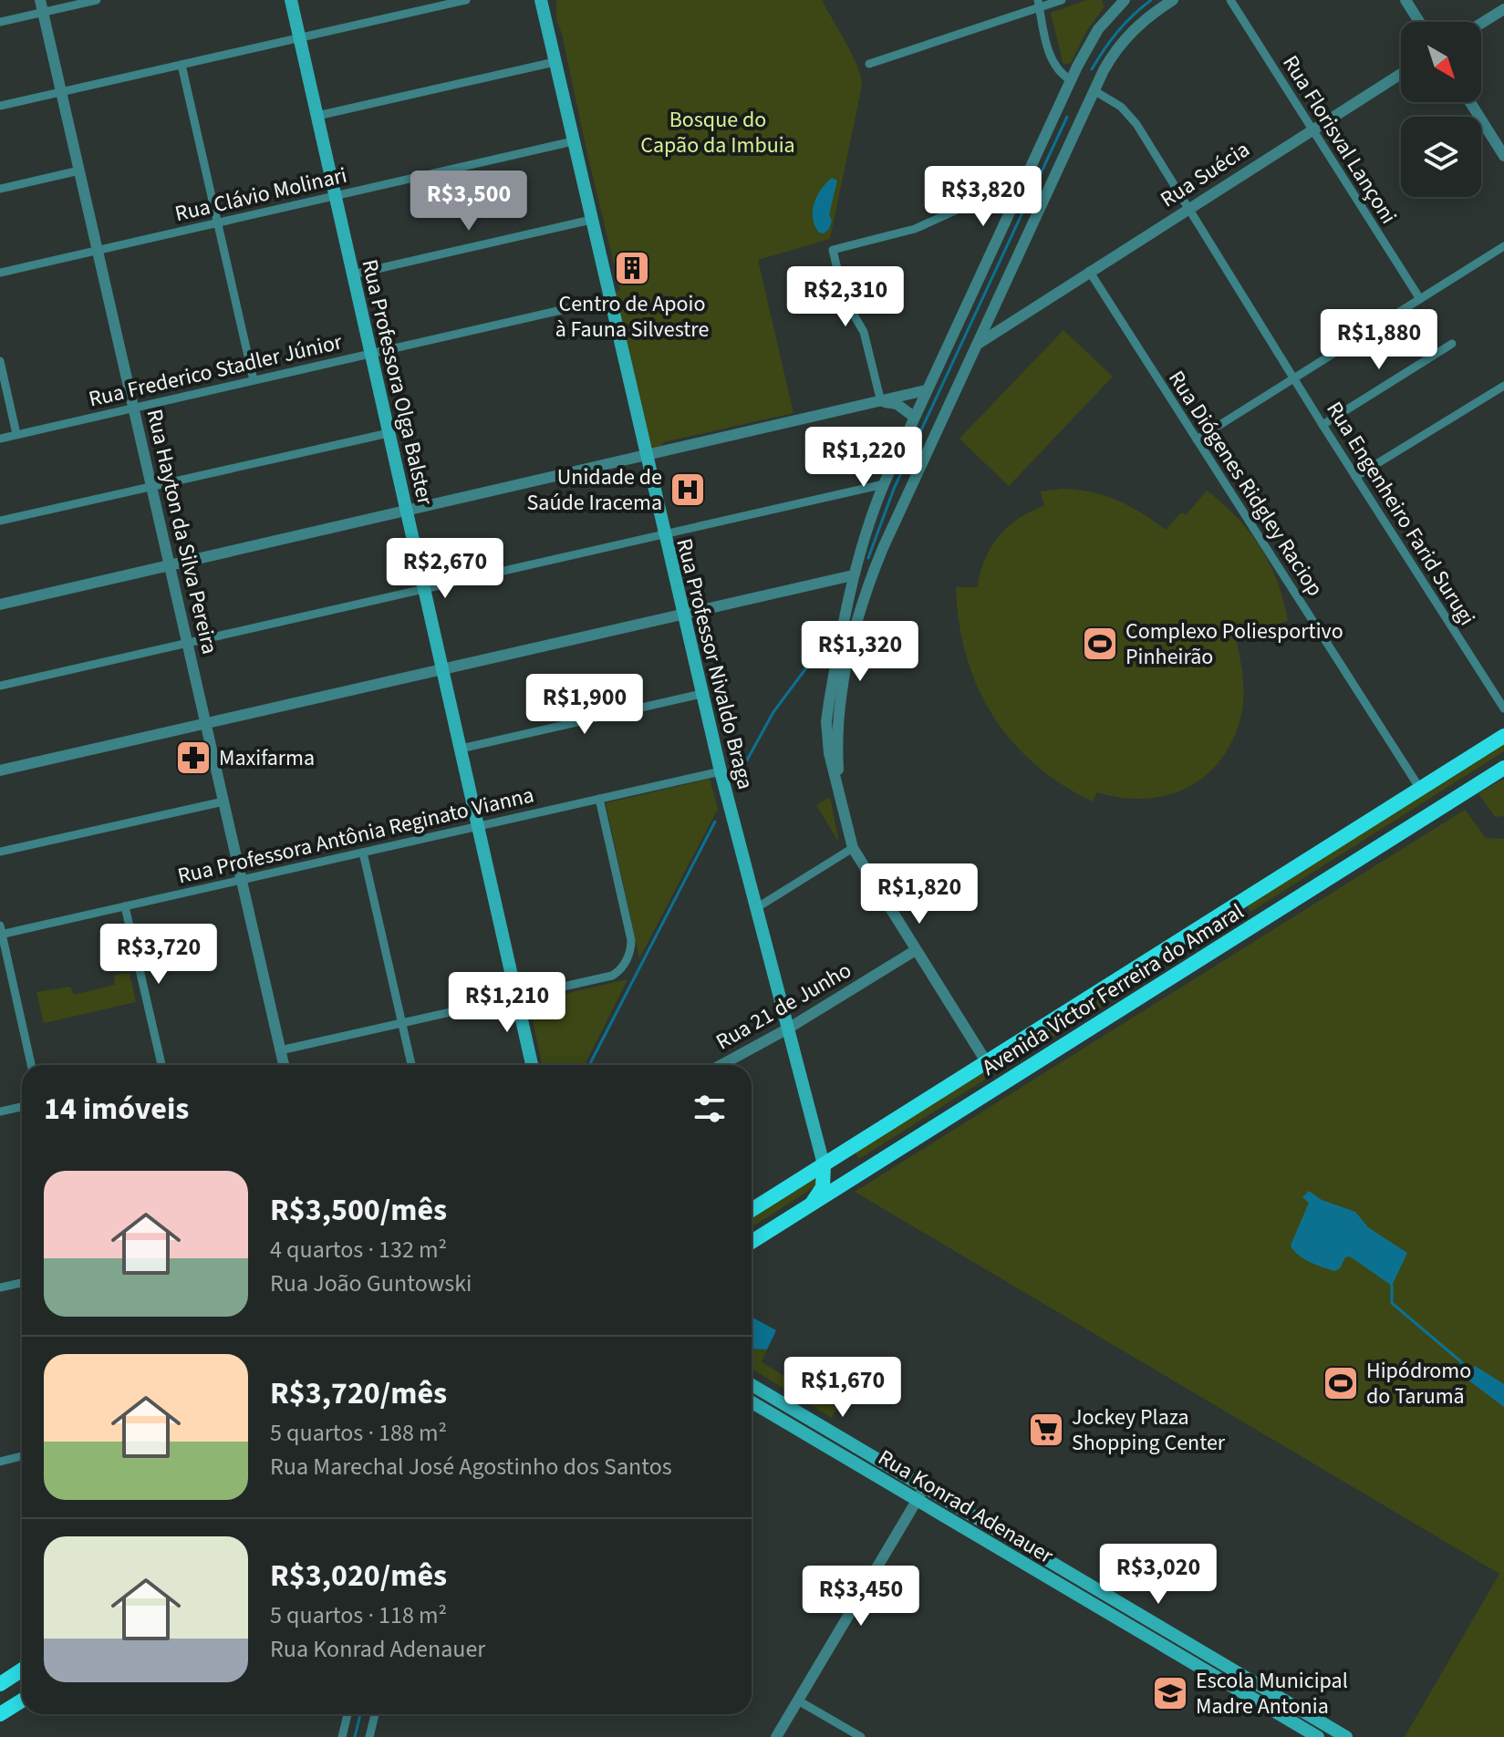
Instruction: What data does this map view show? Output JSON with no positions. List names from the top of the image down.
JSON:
{
  "streets": {
    "highway": ["Avenida Victor Ferreira do Amaral"],
    "main road": ["Rua Professora Olga Balster", "Rua Professor Nivaldo Braga", "Rua Konrad Adenauer"],
    "street": [
      "Rua Florisval Lançoni",
      "Rua Suécia",
      "Rua Clávio Molinari",
      "Rua Frederico Stadler Júnior",
      "Rua Diógenes Ridgley Raciop",
      "Rua Engenheiro Farid Surugi",
      "Rua Hayton da Silva Pereira",
      "Rua Professora Antônia Reginato Vianna",
      "Rua 21 de Junho"
    ]
  },
  "crossings": [
    ["Rua Florisval Lançoni", "Rua Suécia"],
    ["Rua Suécia", "Rua Diógenes Ridgley Raciop"],
    ["Rua Suécia", "Rua Engenheiro Farid Surugi"],
    ["Rua Clávio Molinari", "Rua Professora Olga Balster"],
    ["Rua Clávio Molinari", "Rua Hayton da Silva Pereira"],
    ["Rua Clávio Molinari", "Rua Professor Nivaldo Braga"],
    ["Rua Frederico Stadler Júnior", "Rua Professora Olga Balster"],
    ["Rua Frederico Stadler Júnior", "Rua Hayton da Silva Pereira"],
    ["Rua Frederico Stadler Júnior", "Rua Professor Nivaldo Braga"],
    ["Rua Professora Olga Balster", "Rua Professora Antônia Reginato Vianna"],
    ["Rua Diógenes Ridgley Raciop", "Avenida Victor Ferreira do Amaral"],
    ["Rua Hayton da Silva Pereira", "Rua Professora Antônia Reginato Vianna"],
    ["Rua Professor Nivaldo Braga", "Rua Professora Antônia Reginato Vianna"],
    ["Rua Professor Nivaldo Braga", "Avenida Victor Ferreira do Amaral"],
    ["Rua Professor Nivaldo Braga", "Rua 21 de Junho"]
  ],
  "parks": ["Bosque do Capão da Imbuia"],
  "places": {
    "building": ["Centro de Apoio à Fauna Silvestre"],
    "hospital": ["Unidade de Saúde Iracema"],
    "sports": ["Complexo Poliesportivo Pinheirão", "Hipódromo do Tarumã"],
    "pharmacy": ["Maxifarma"],
    "supermarket": ["Jockey Plaza Shopping Center"],
    "school or university": ["Escola Municipal Madre Antonia"]
  },
  "north": "bottom right",
  "page": {
    "price": [
      "R$3,820",
      "R$3,500",
      "R$2,310",
      "R$1,880",
      "R$1,220",
      "R$2,670",
      "R$1,320",
      "R$1,900",
      "R$1,820",
      "R$3,720",
      "R$1,210",
      "R$1,670",
      "R$3,020",
      "R$3,450"
    ],
    "heading": "14 imóveis",
    "list": [
      {
        "name": "R$3,500/mês",
        "note": "4 quartos · 132 m² · Rua João Guntowski"
      },
      {
        "name": "R$3,720/mês",
        "note": "5 quartos · 188 m² · Rua Marechal José Agostinho dos Santos"
      },
      {
        "name": "R$3,020/mês",
        "note": "5 quartos · 118 m² · Rua Konrad Adenauer"
      }
    ]
  }
}
